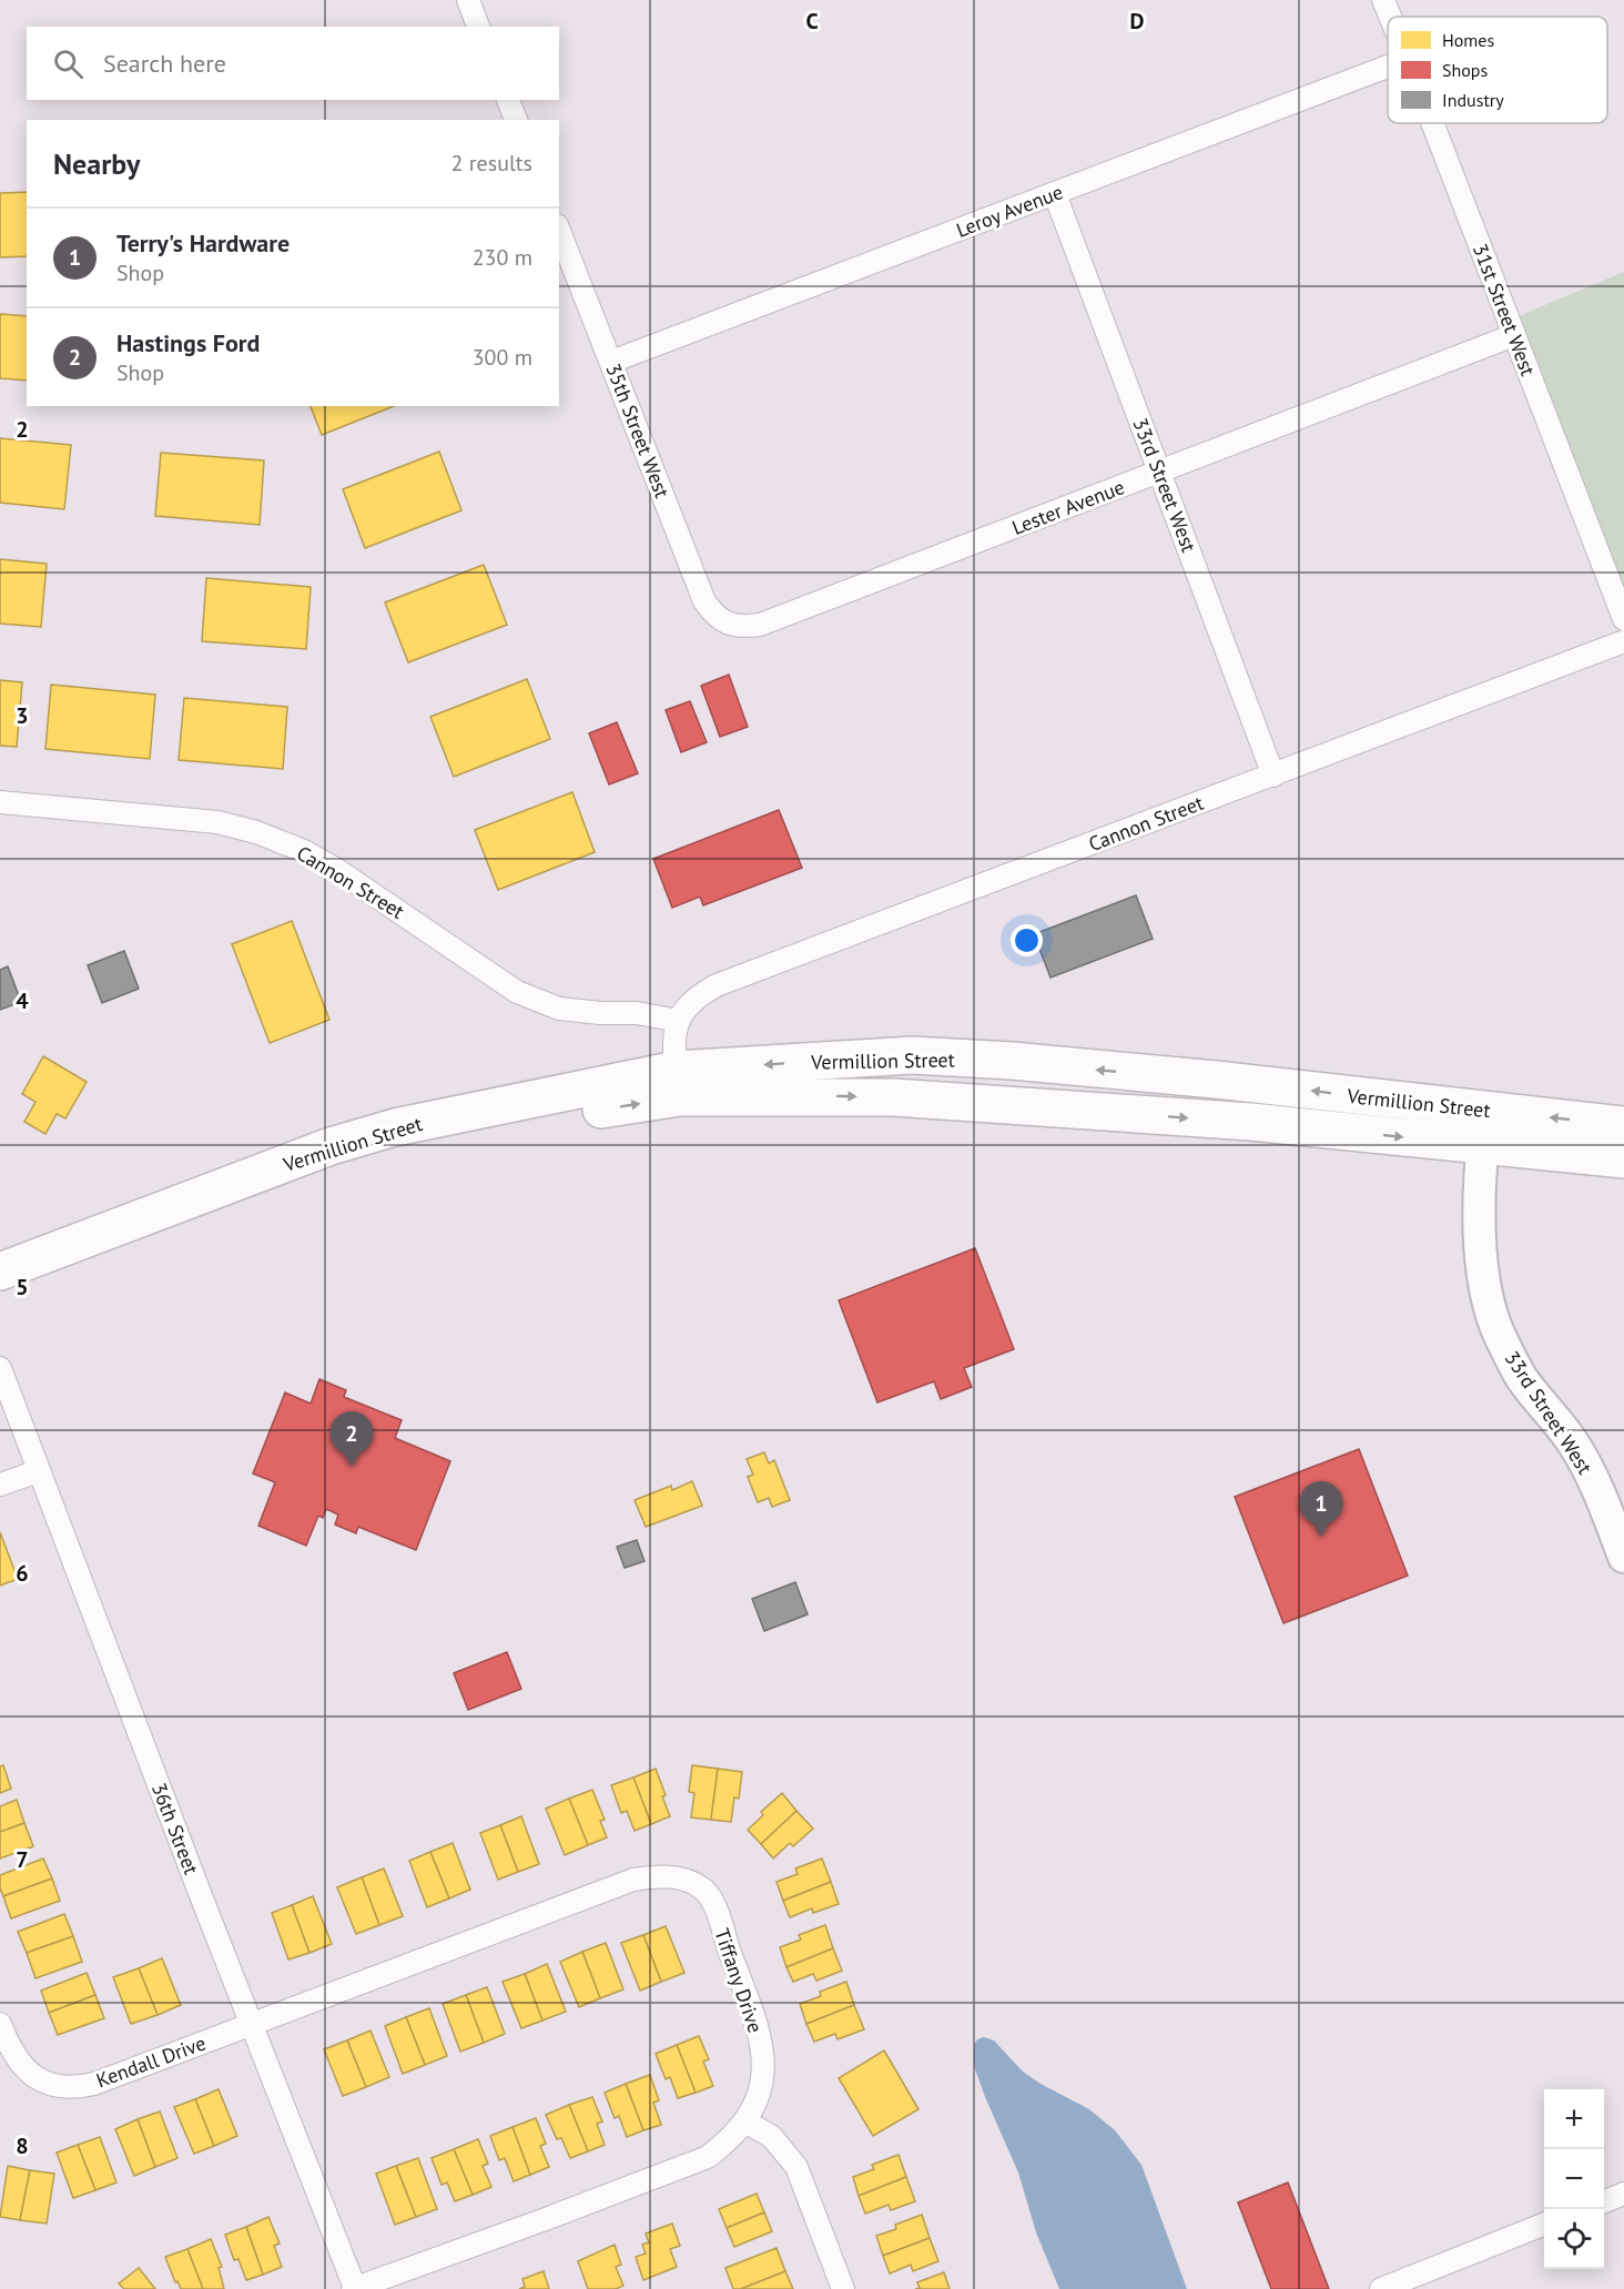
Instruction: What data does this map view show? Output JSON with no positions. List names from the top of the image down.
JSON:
{
  "streets": {
    "highway": ["Vermillion Street"],
    "street": [
      "Leroy Avenue",
      "31st Street West",
      "35th Street West",
      "33rd Street West",
      "Lester Avenue",
      "Cannon Street",
      "36th Street",
      "Tiffany Drive",
      "Kendall Drive"
    ]
  },
  "crossings": [
    ["Leroy Avenue", "35th Street West"],
    ["Leroy Avenue", "33rd Street West"],
    ["31st Street West", "Lester Avenue"],
    ["35th Street West", "Lester Avenue"],
    ["33rd Street West", "Lester Avenue"],
    ["33rd Street West", "Cannon Street"],
    ["33rd Street West", "Vermillion Street"],
    ["36th Street", "Tiffany Drive"],
    ["36th Street", "Kendall Drive"],
    ["Tiffany Drive", "Kendall Drive"]
  ],
  "legend": ["Homes", "Shops", "Industry"],
  "page": {
    "search": "Search here",
    "heading": ["Nearby", "2 results"],
    "list": [
      {
        "mark": "1",
        "name": "Terry's Hardware",
        "note": "Shop",
        "value": "230 m"
      },
      {
        "mark": "2",
        "name": "Hastings Ford",
        "note": "Shop",
        "value": "300 m"
      }
    ],
    "pins": ["2", "1"],
    "map_buttons": ["+", "−"]
  },
  "grid": {
    "columns": ["C", "D"],
    "rows": [
      "2",
      "3",
      "4",
      "5",
      "6",
      "7",
      "8"
    ]
  }
}
